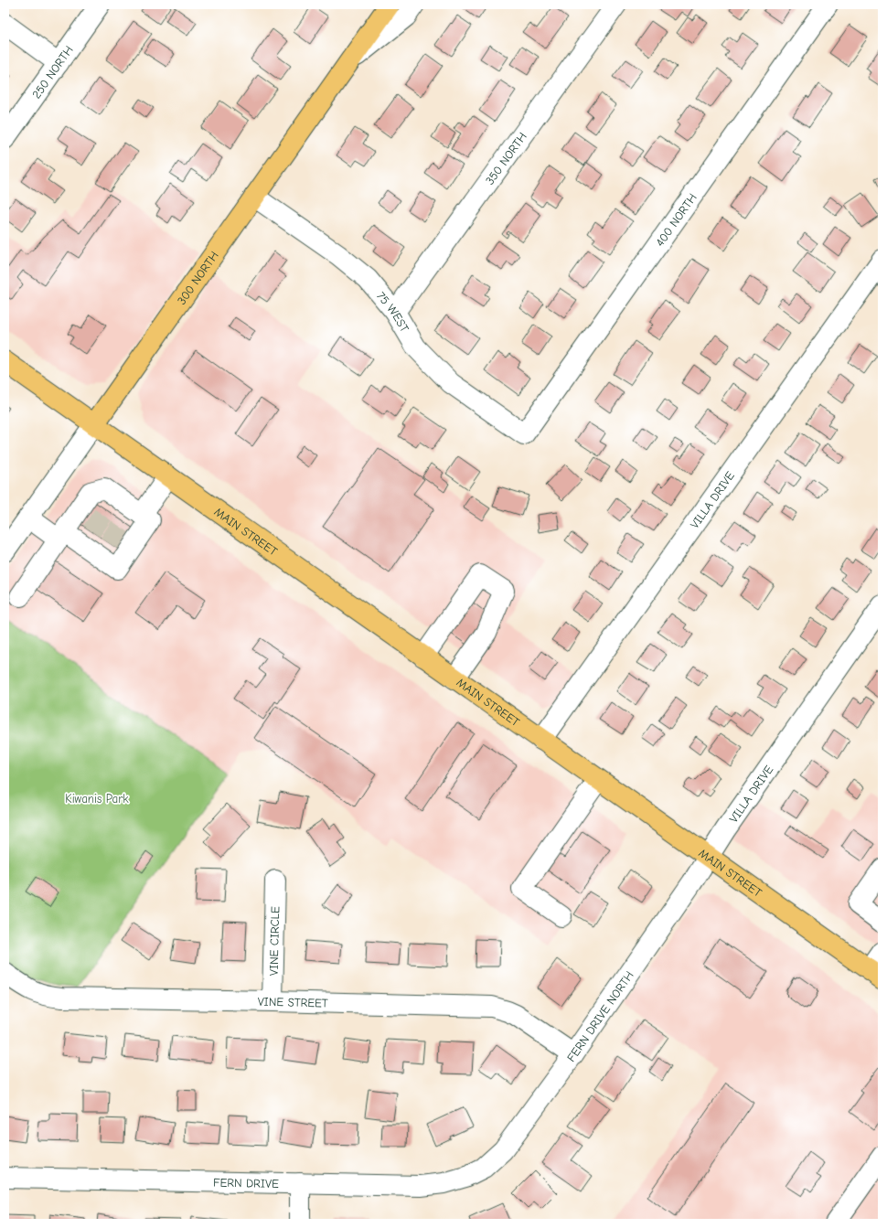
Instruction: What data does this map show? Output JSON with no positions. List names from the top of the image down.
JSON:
{
  "streets": {
    "main road": ["300 NORTH", "MAIN STREET"],
    "street": [
      "250 NORTH",
      "350 NORTH",
      "400 NORTH",
      "75 WEST",
      "VILLA DRIVE",
      "VINE CIRCLE",
      "VINE STREET",
      "FERN DRIVE NORTH",
      "FERN DRIVE"
    ]
  },
  "crossings": [
    ["350 NORTH", "75 WEST"],
    ["400 NORTH", "75 WEST"],
    ["300 NORTH", "75 WEST"],
    ["300 NORTH", "MAIN STREET"],
    ["VILLA DRIVE", "MAIN STREET"],
    ["VILLA DRIVE", "FERN DRIVE NORTH"],
    ["MAIN STREET", "FERN DRIVE NORTH"],
    ["VINE CIRCLE", "VINE STREET"],
    ["VINE STREET", "FERN DRIVE NORTH"],
    ["FERN DRIVE NORTH", "FERN DRIVE"]
  ],
  "parks": ["Kiwanis Park"]
}
